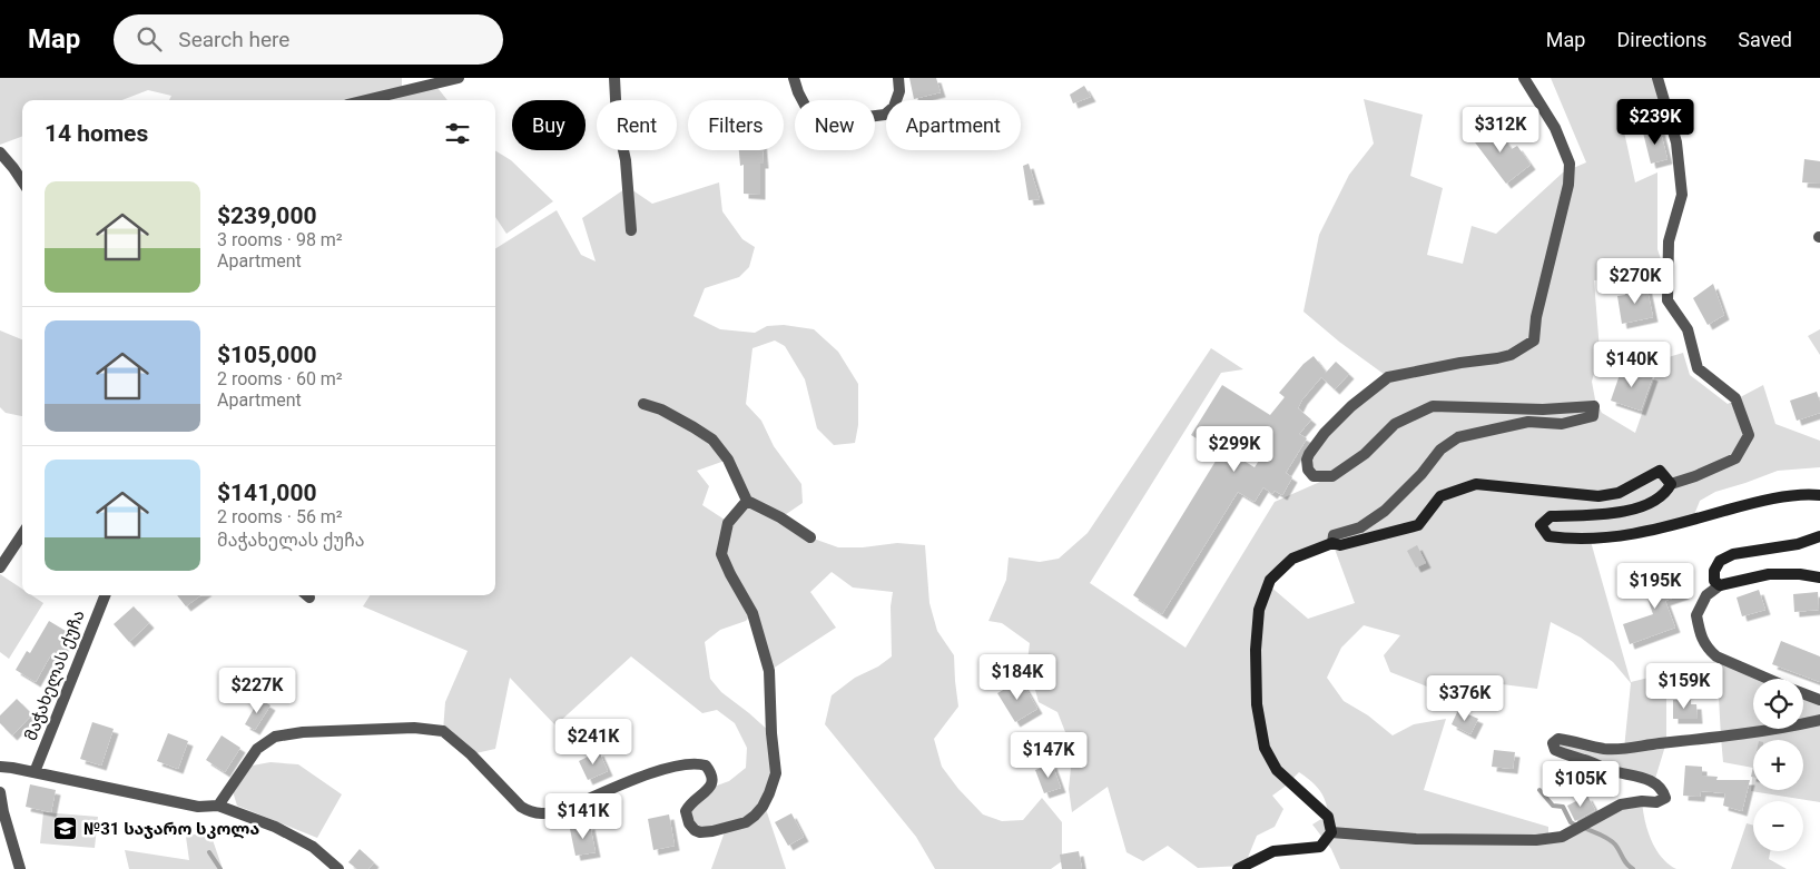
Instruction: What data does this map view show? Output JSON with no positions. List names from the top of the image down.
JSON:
{
  "streets": {
    "street": ["მაჭახელას ქუჩა"]
  },
  "places": {
    "school or university": ["№31 საჯარო სკოლა"]
  },
  "page": {
    "header": "Map",
    "search": "Search here",
    "nav": ["Map", "Directions", "Saved"],
    "price": [
      "$239K",
      "$312K",
      "$270K",
      "$140K",
      "$299K",
      "$195K",
      "$184K",
      "$159K",
      "$227K",
      "$376K",
      "$241K",
      "$147K",
      "$105K",
      "$141K"
    ],
    "chip": [
      "Buy",
      "Rent",
      "Filters",
      "New",
      "Apartment"
    ],
    "heading": "14 homes",
    "list": [
      {
        "name": "$239,000",
        "note": "3 rooms · 98 m² · Apartment"
      },
      {
        "name": "$105,000",
        "note": "2 rooms · 60 m² · Apartment"
      },
      {
        "name": "$141,000",
        "note": "2 rooms · 56 m² · მაჭახელას ქუჩა"
      }
    ],
    "map_buttons": ["+", "−"]
  }
}
